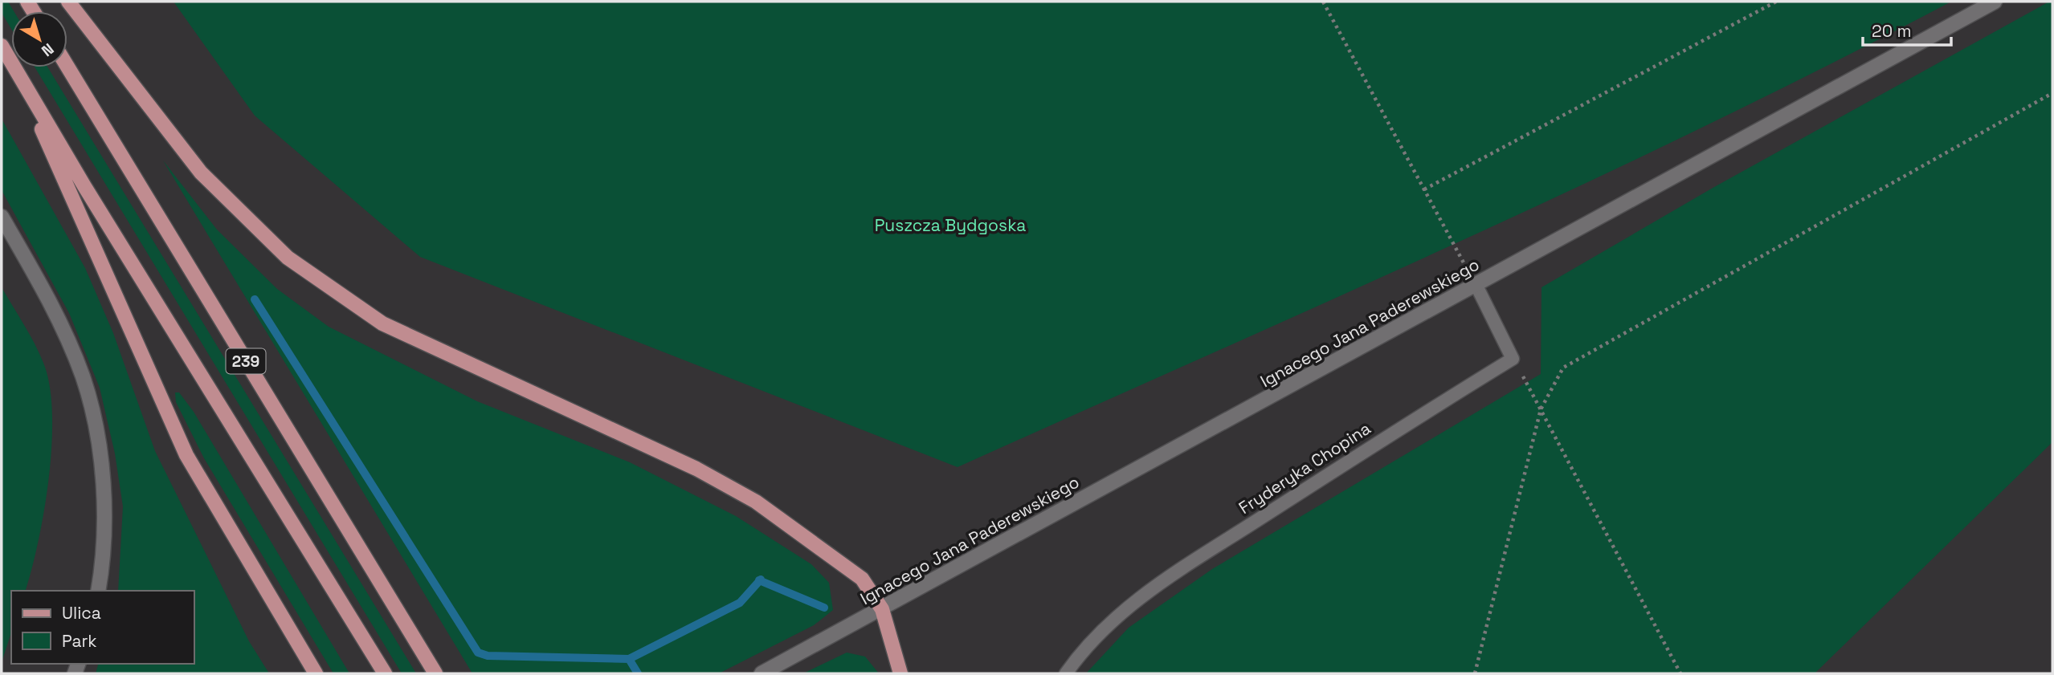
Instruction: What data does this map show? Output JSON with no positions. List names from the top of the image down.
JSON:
{
  "streets": {
    "main road": ["239"],
    "street": ["Ignacego Jana Paderewskiego"],
    "lane": ["Fryderyka Chopina"]
  },
  "parks": ["Puszcza Bydgoska"],
  "legend": ["Ulica", "Park"],
  "scale_bar": "20 m",
  "north": "bottom right"
}
